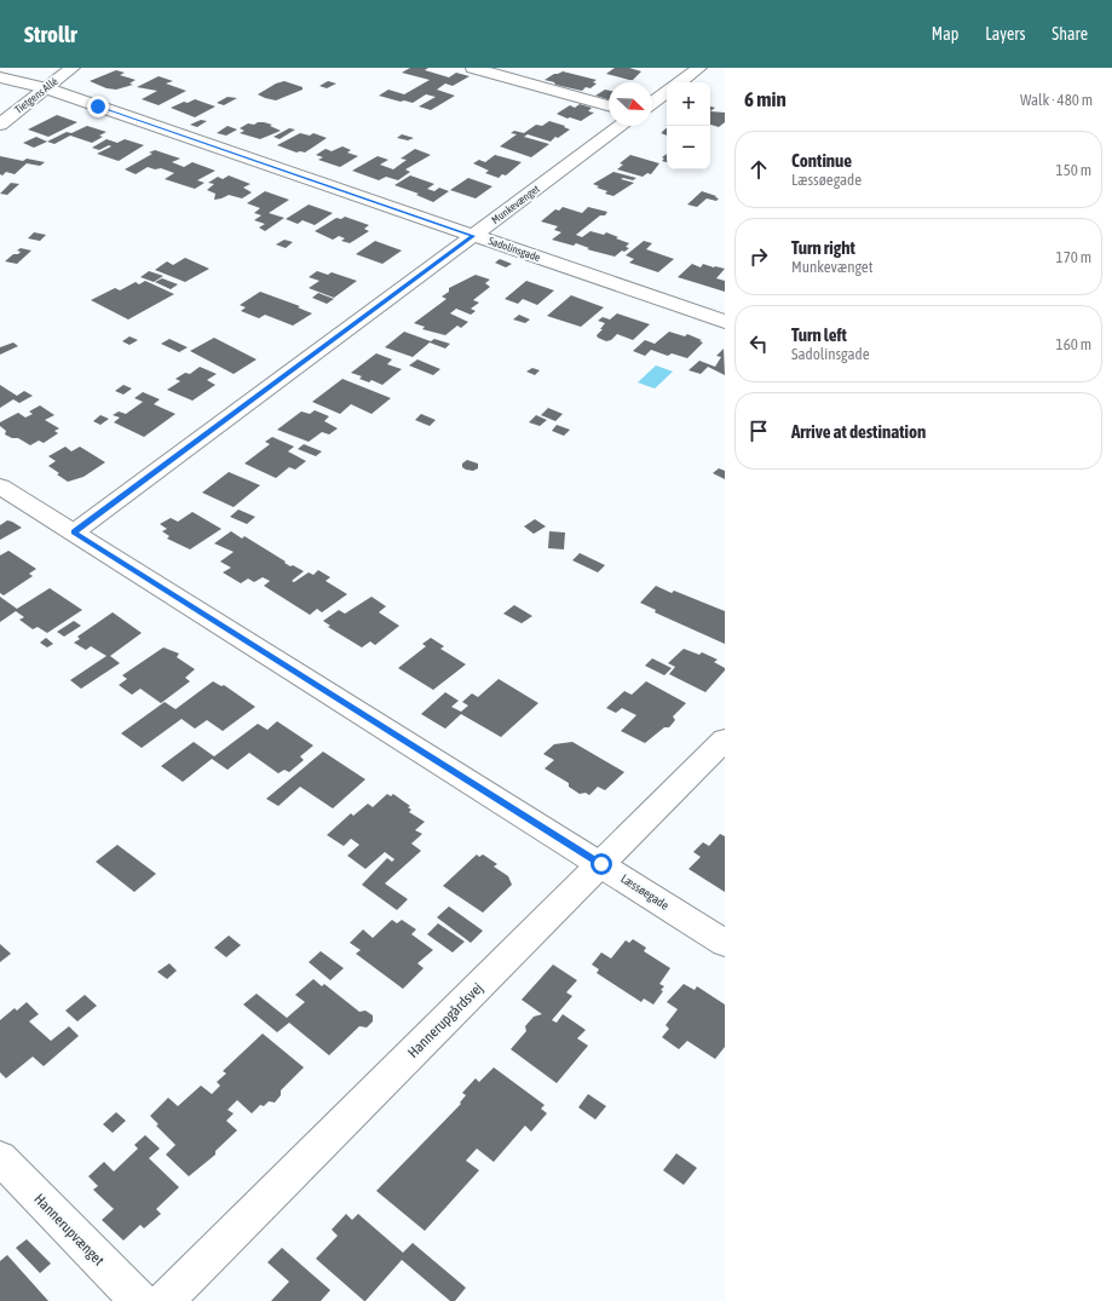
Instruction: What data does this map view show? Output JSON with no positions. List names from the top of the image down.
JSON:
{
  "streets": {
    "street": [
      "Tietgens Allé",
      "Munkevænget",
      "Sadolinsgade",
      "Læssøegade",
      "Hannerupgårdsvej",
      "Hannerupvænget"
    ]
  },
  "crossings": [
    ["Tietgens Allé", "Sadolinsgade"],
    ["Munkevænget", "Sadolinsgade"],
    ["Munkevænget", "Læssøegade"],
    ["Læssøegade", "Hannerupgårdsvej"]
  ],
  "north": "bottom right",
  "page": {
    "header": "Strollr",
    "nav": ["Map", "Layers", "Share"],
    "heading": ["6 min", "Walk · 480 m"],
    "map_buttons": ["+", "−"],
    "list": [
      ["Continue", "Læssøegade", "150 m"],
      ["Turn right", "Munkevænget", "170 m"],
      ["Turn left", "Sadolinsgade", "160 m"],
      "Arrive at destination"
    ]
  }
}
